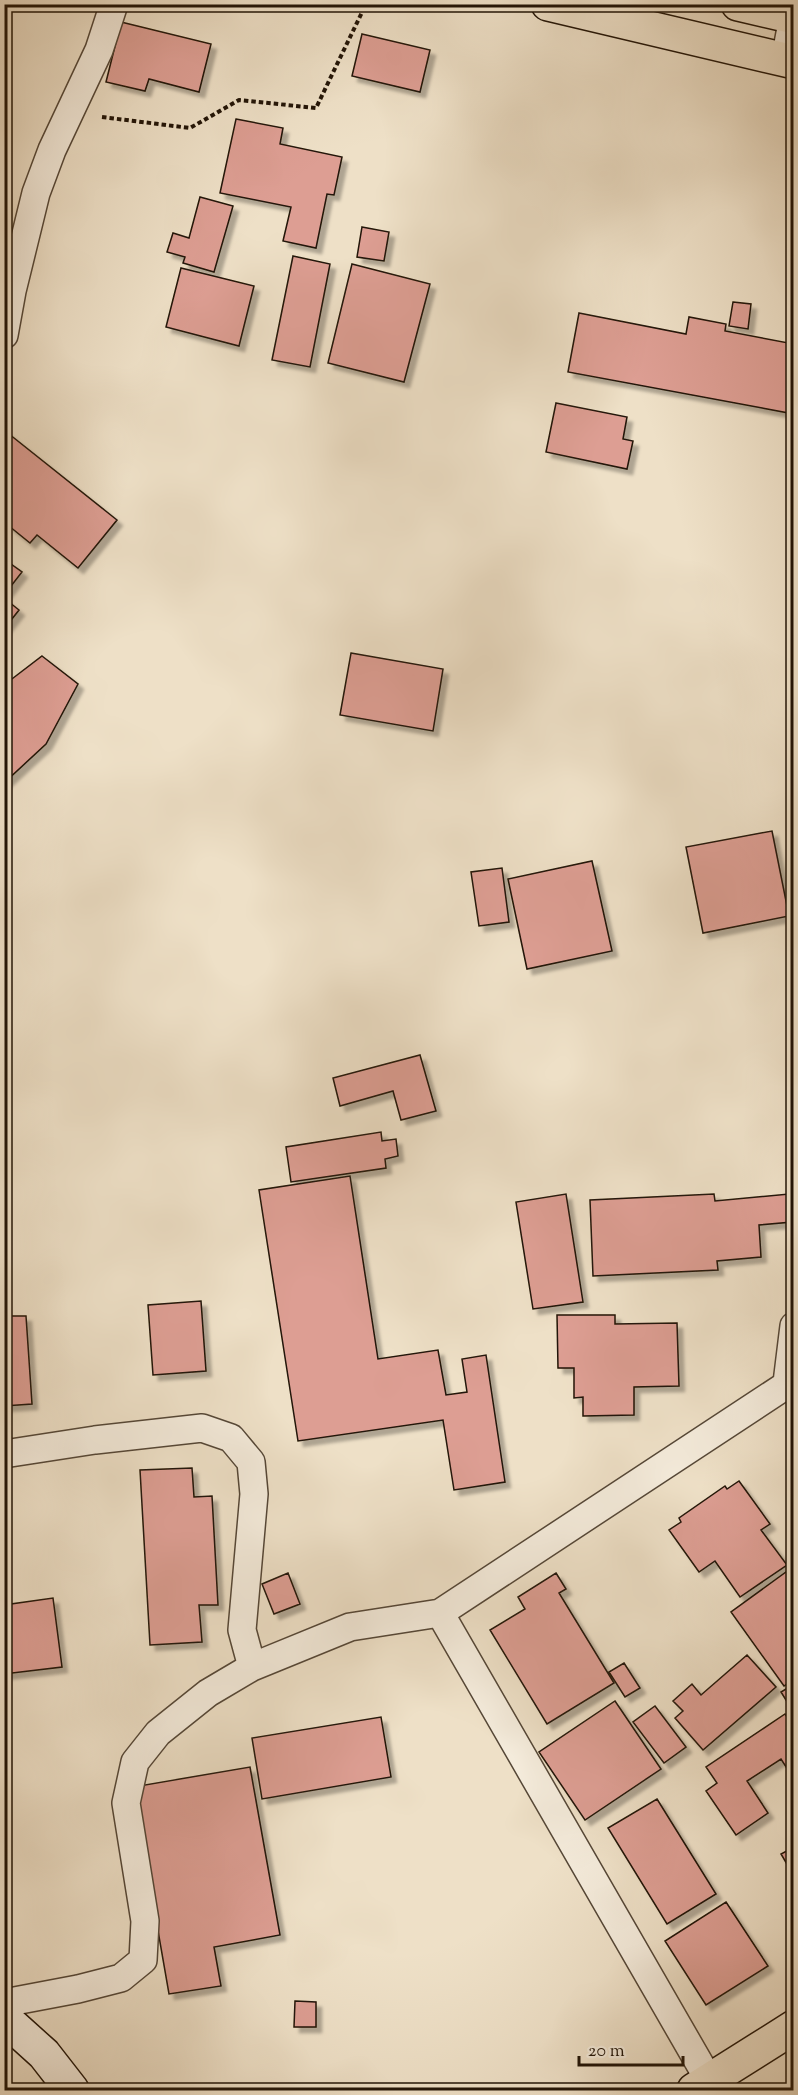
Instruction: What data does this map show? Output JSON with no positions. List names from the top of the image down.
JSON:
{
  "scale_bar": "20 m"
}
